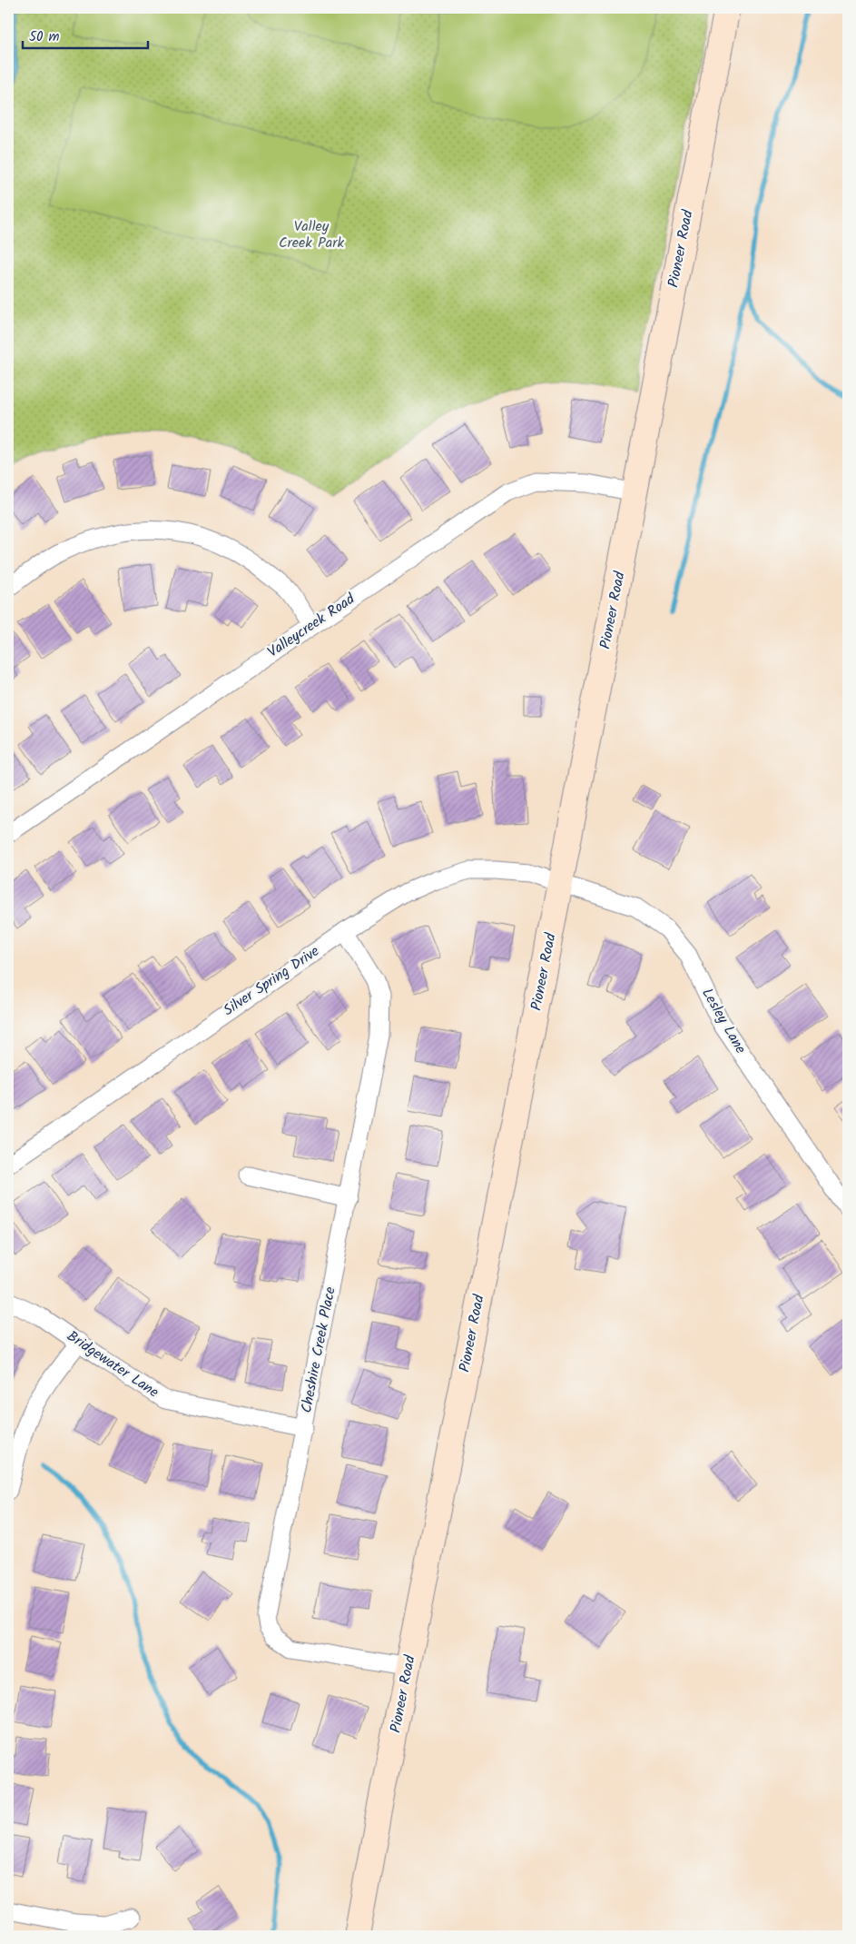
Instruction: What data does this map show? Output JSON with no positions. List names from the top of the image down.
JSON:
{
  "streets": {
    "main road": ["Pioneer Road"],
    "street": [
      "Valleycreek Road",
      "Silver Spring Drive",
      "Lesley Lane",
      "Cheshire Creek Place",
      "Bridgewater Lane"
    ]
  },
  "crossings": [
    ["Pioneer Road", "Valleycreek Road"],
    ["Pioneer Road", "Silver Spring Drive"],
    ["Pioneer Road", "Lesley Lane"],
    ["Pioneer Road", "Cheshire Creek Place"],
    ["Silver Spring Drive", "Lesley Lane"],
    ["Silver Spring Drive", "Cheshire Creek Place"],
    ["Cheshire Creek Place", "Bridgewater Lane"]
  ],
  "parks": ["Valley Creek Park"],
  "scale_bar": "50 m"
}
